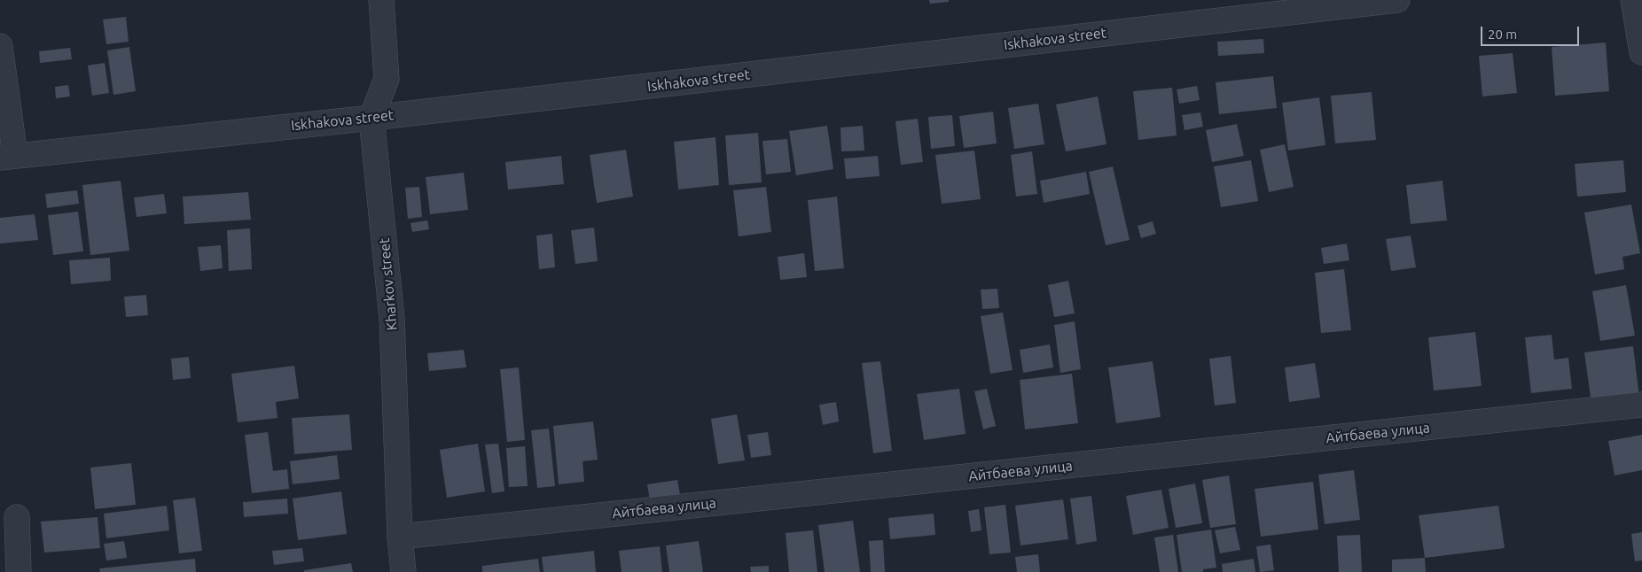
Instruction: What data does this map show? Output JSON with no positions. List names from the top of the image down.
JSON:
{
  "streets": {
    "street": ["Iskhakova street", "Kharkov street", "Айтбаева улица"]
  },
  "crossings": [
    ["Iskhakova street", "Kharkov street"],
    ["Kharkov street", "Айтбаева улица"]
  ],
  "scale_bar": "20 m"
}
